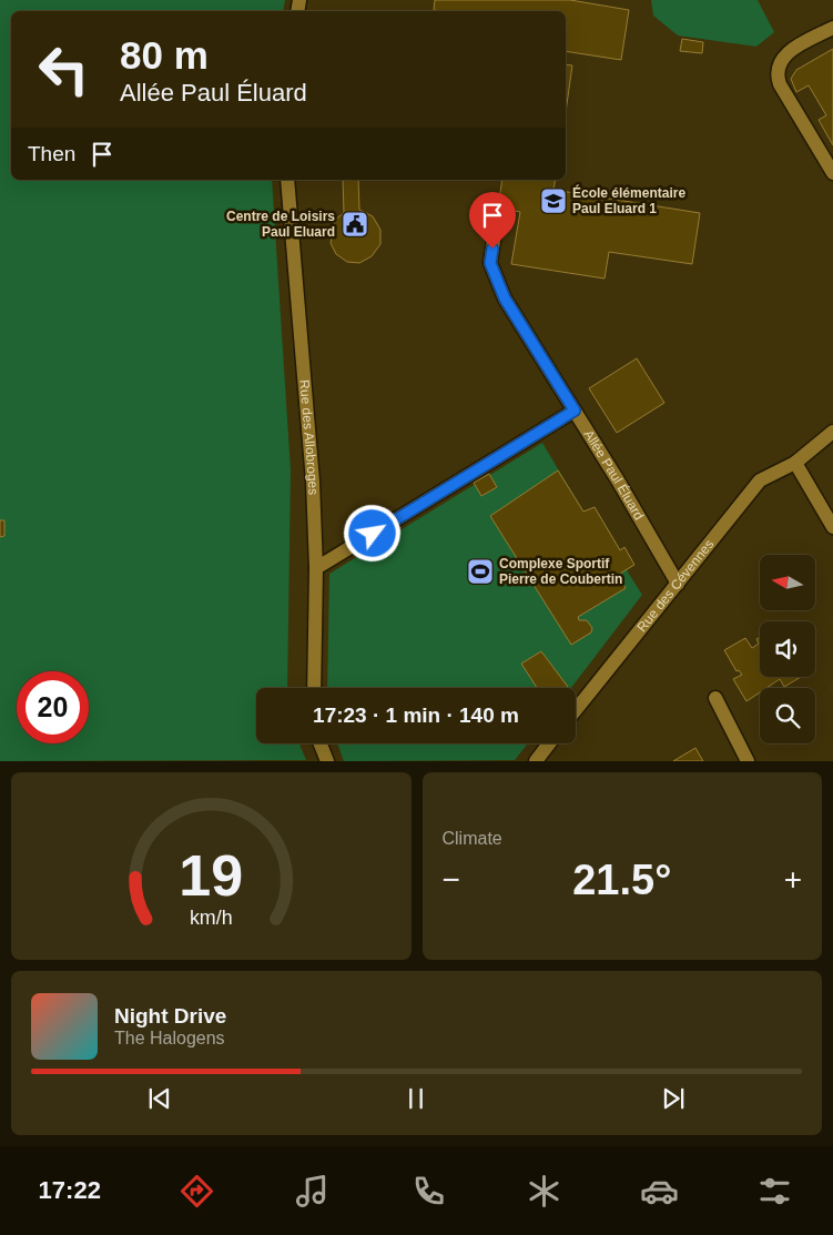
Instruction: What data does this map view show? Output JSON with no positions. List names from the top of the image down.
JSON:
{
  "streets": {
    "street": ["Rue des Allobroges", "Allée Paul Éluard", "Rue des Cévennes"]
  },
  "crossings": [
    ["Allée Paul Éluard", "Rue des Cévennes"]
  ],
  "places": {
    "school or university": ["École élémentaire Paul Eluard 1"],
    "public building": ["Centre de Loisirs Paul Eluard"],
    "sports": ["Complexe Sportif Pierre de Coubertin"]
  },
  "north": "left",
  "page": {
    "turn": ["80 m", "Allée Paul Éluard"],
    "then": "Then",
    "limit": "20",
    "trip": "17:23 · 1 min · 140 m",
    "tile": "Climate",
    "heat": ["−", "21.5°", "+"],
    "song": ["Night Drive", "The Halogens"],
    "tabs": "17:22",
    "gauge": ["19", "km/h"]
  }
}
